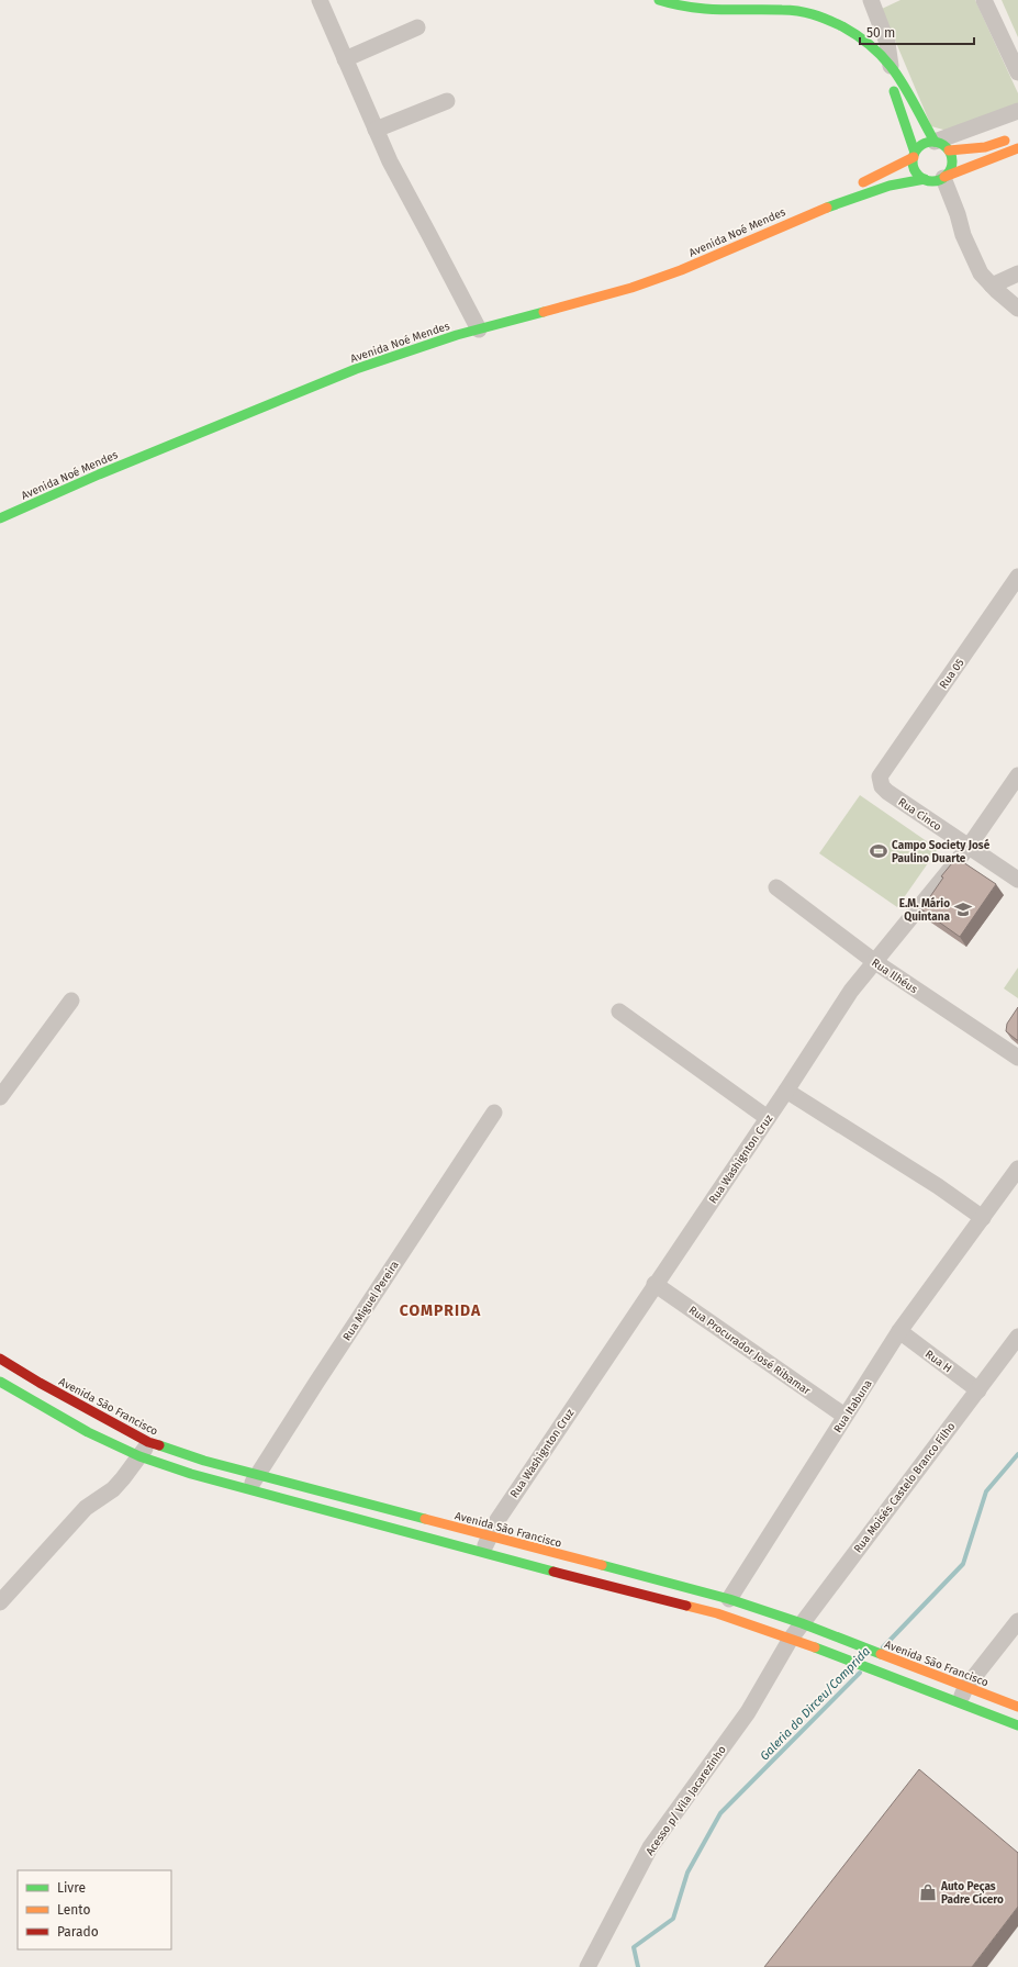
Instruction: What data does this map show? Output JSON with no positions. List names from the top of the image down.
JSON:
{
  "streets": {
    "street": [
      "Avenida Noé Mendes",
      "Rua 05",
      "Rua Cinco",
      "Rua Ilhéus",
      "Rua Washignton Cruz",
      "Rua Miguel Pereira",
      "Rua Procurador José Ribamar",
      "Rua H",
      "Avenida São Francisco",
      "Rua Itabuna",
      "Rua Moisés Castelo Branco Filho",
      "Acesso p/ Vila Jacarezinho"
    ]
  },
  "crossings": [
    ["Rua 05", "Rua Cinco"],
    ["Rua Cinco", "Rua Washignton Cruz"],
    ["Rua Ilhéus", "Rua Washignton Cruz"],
    ["Rua Washignton Cruz", "Rua Procurador José Ribamar"],
    ["Rua Washignton Cruz", "Avenida São Francisco"],
    ["Rua Miguel Pereira", "Avenida São Francisco"],
    ["Rua Procurador José Ribamar", "Rua Itabuna"],
    ["Rua H", "Rua Itabuna"],
    ["Rua H", "Rua Moisés Castelo Branco Filho"],
    ["Avenida São Francisco", "Rua Itabuna"],
    ["Avenida São Francisco", "Rua Moisés Castelo Branco Filho"],
    ["Rua Moisés Castelo Branco Filho", "Acesso p/ Vila Jacarezinho"]
  ],
  "districts": ["COMPRIDA"],
  "water": ["Galeria do Dirceu/Comprida"],
  "places": {
    "sports": ["Campo Society José Paulino Duarte"],
    "school or university": ["E.M. Mário Quintana"],
    "shop": ["Auto Peças Padre Cícero"]
  },
  "legend": ["Livre", "Lento", "Parado"],
  "scale_bar": "50 m"
}
